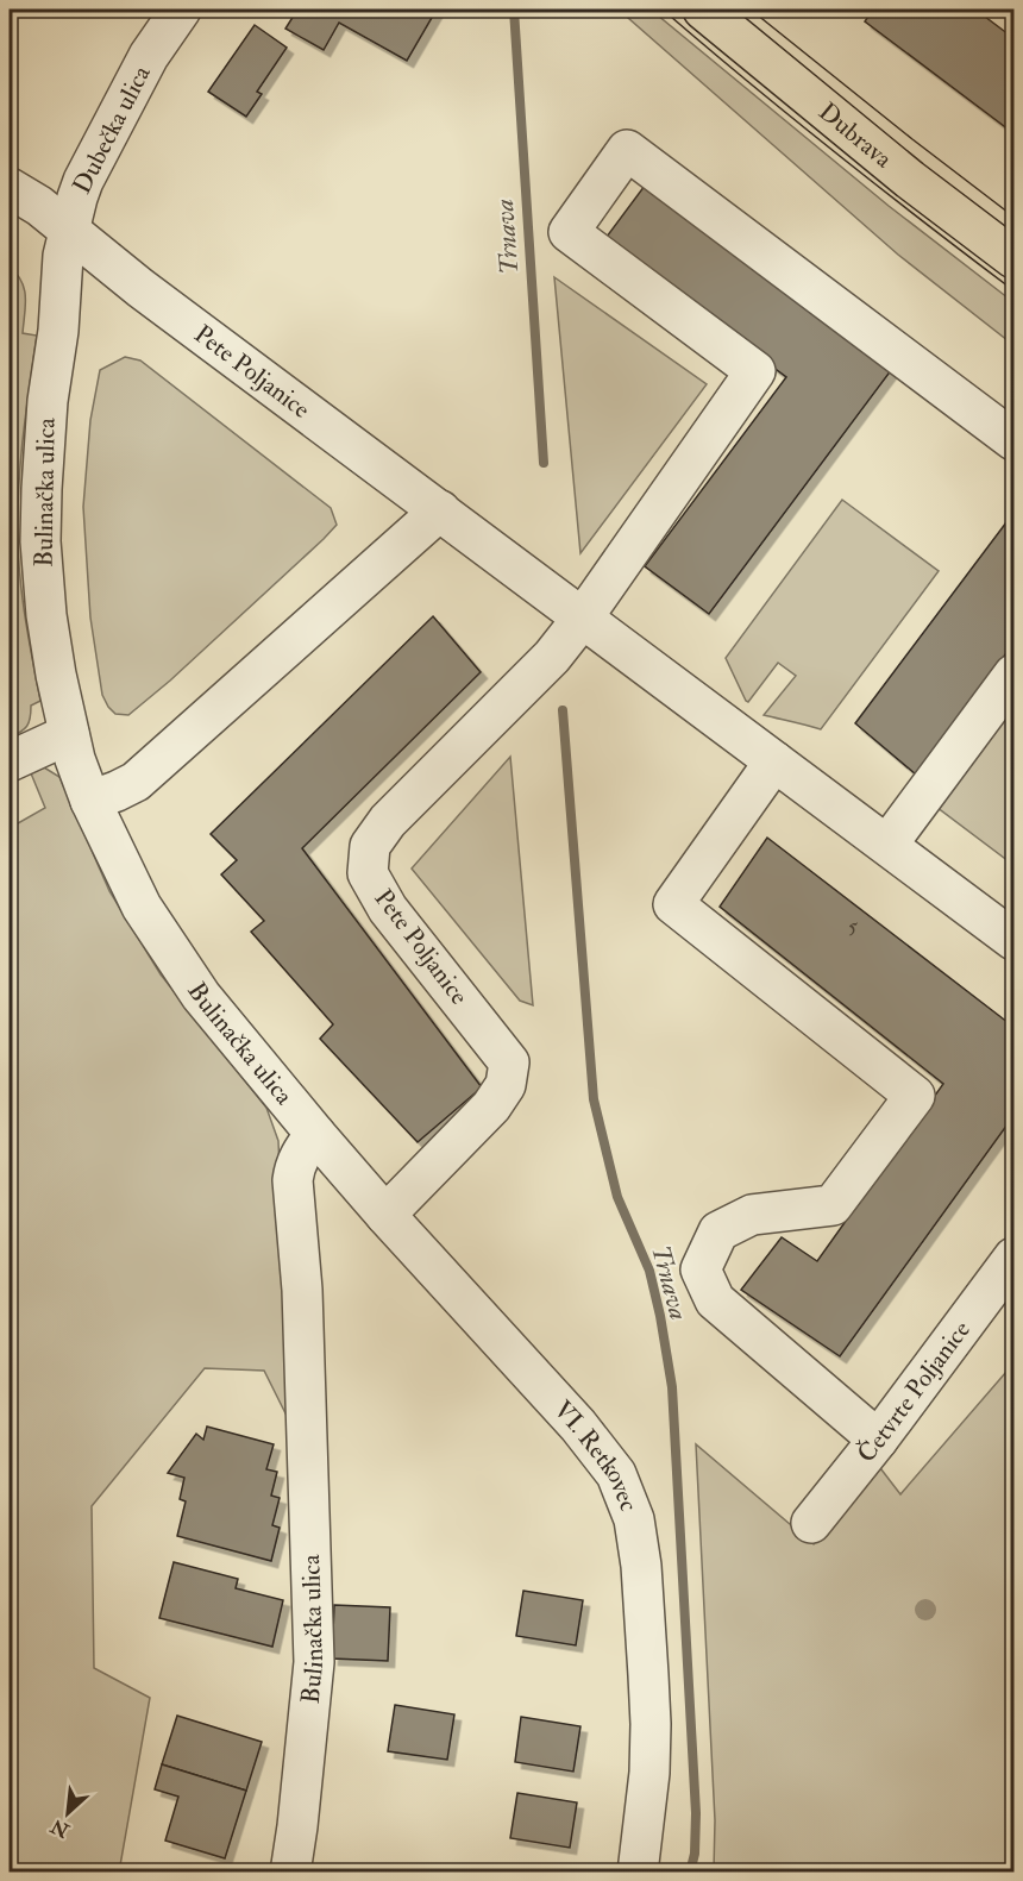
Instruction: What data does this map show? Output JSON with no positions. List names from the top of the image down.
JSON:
{
  "streets": {
    "main road": ["Dubrava"],
    "street": [
      "Dubečka ulica",
      "Pete Poljanice",
      "Bulinačka ulica",
      "Četvrte Poljanice",
      "VI. Retkovec"
    ]
  },
  "crossings": [
    ["Dubečka ulica", "Pete Poljanice"],
    ["Dubečka ulica", "Bulinačka ulica"],
    ["Pete Poljanice", "Bulinačka ulica"],
    ["Pete Poljanice", "VI. Retkovec"],
    ["Bulinačka ulica", "VI. Retkovec"]
  ],
  "water": ["Trnava"],
  "house_numbers": ["5"],
  "north": "bottom left"
}
